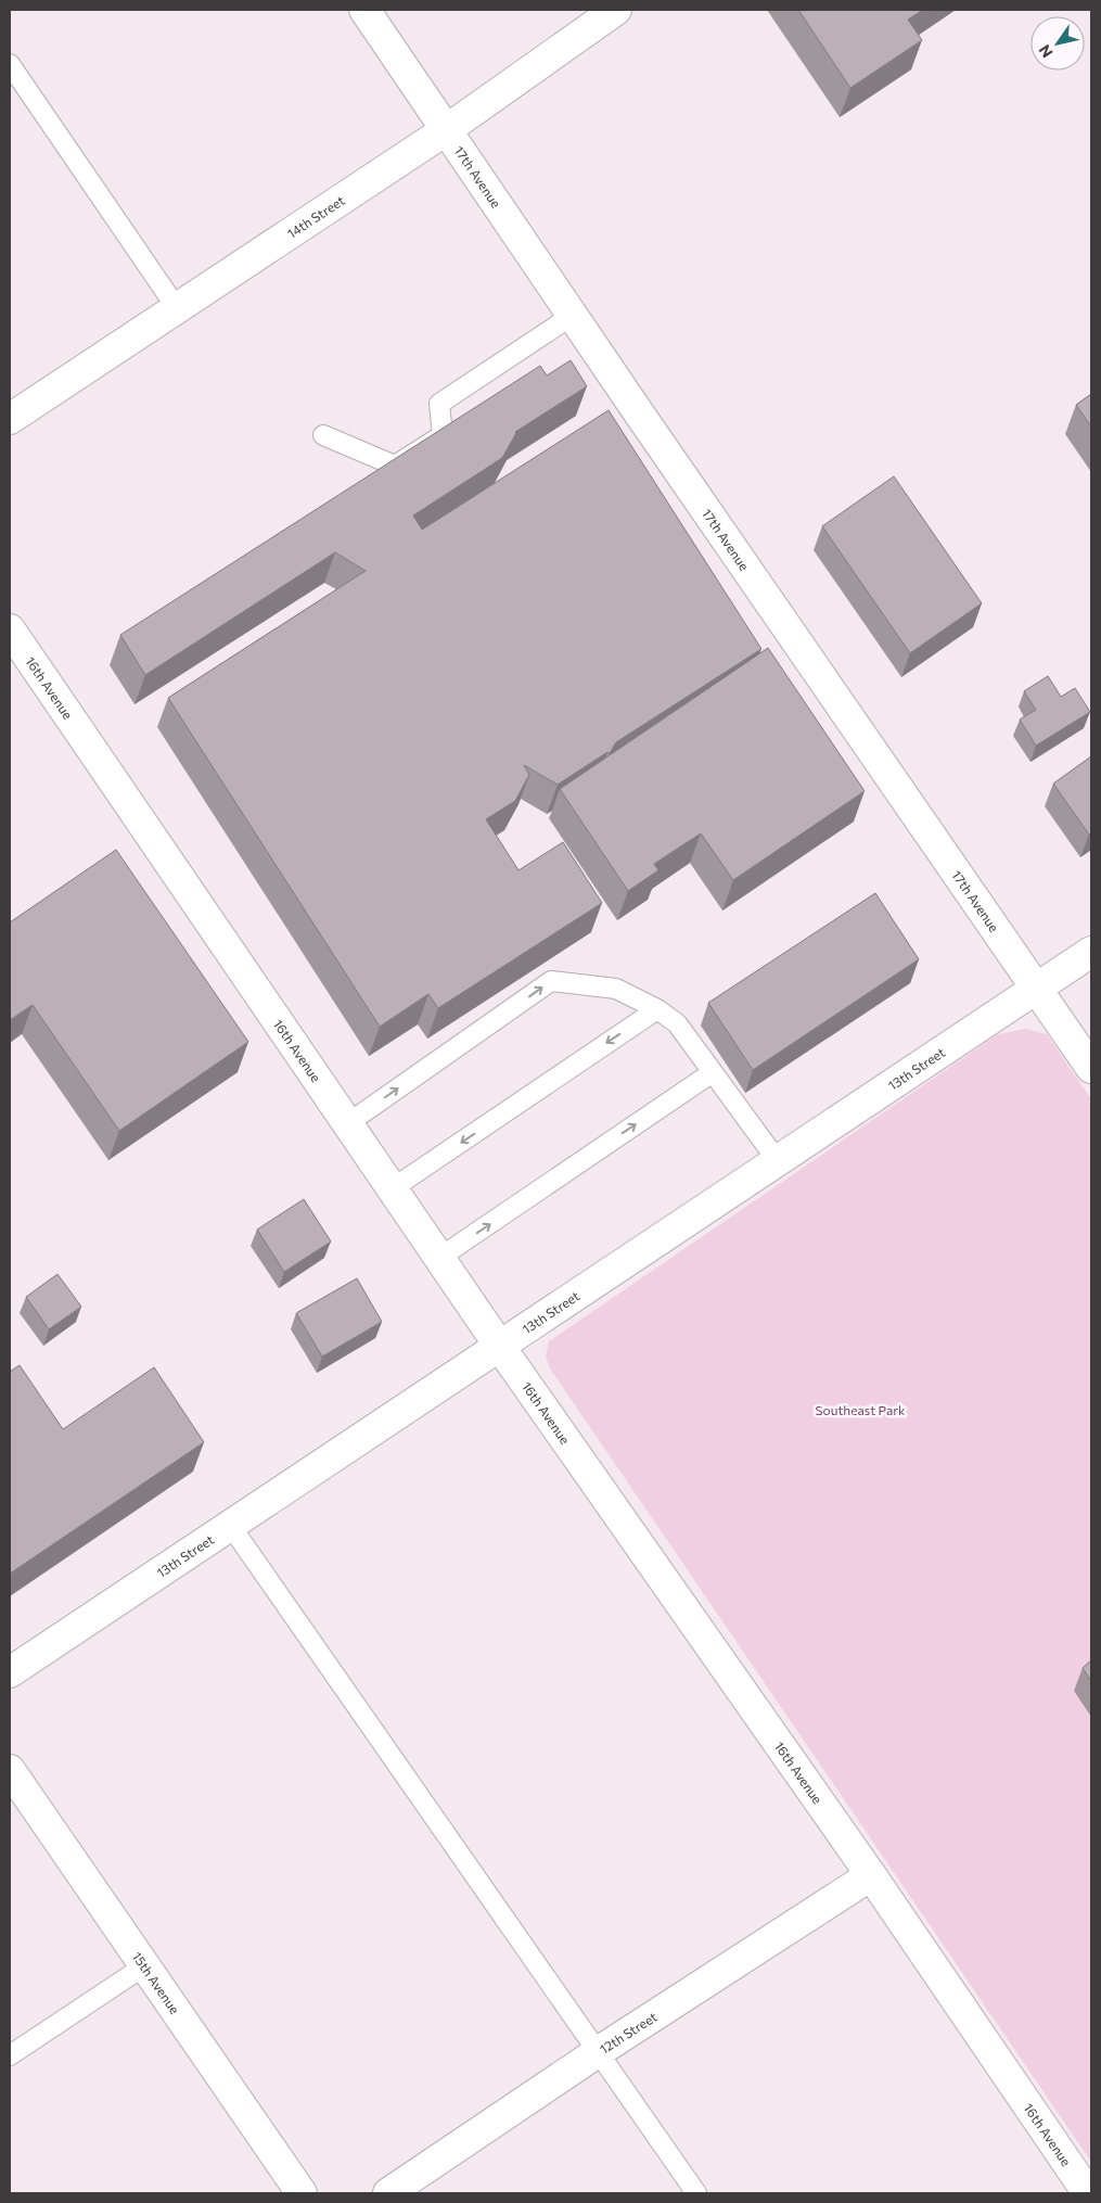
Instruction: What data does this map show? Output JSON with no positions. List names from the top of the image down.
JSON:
{
  "streets": {
    "street": [
      "17th Avenue",
      "14th Street",
      "16th Avenue",
      "13th Street",
      "15th Avenue",
      "12th Street"
    ]
  },
  "crossings": [
    ["17th Avenue", "14th Street"],
    ["17th Avenue", "13th Street"],
    ["16th Avenue", "13th Street"],
    ["16th Avenue", "12th Street"]
  ],
  "parks": ["Southeast Park"],
  "north": "bottom left"
}
